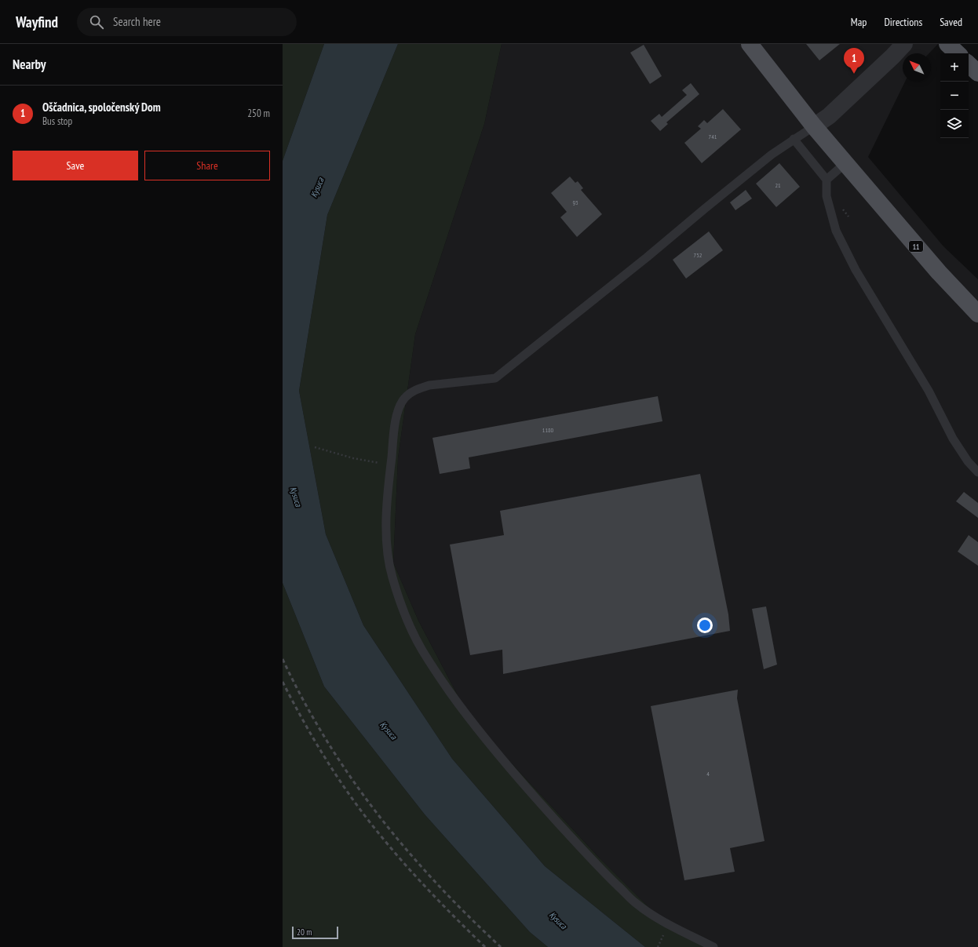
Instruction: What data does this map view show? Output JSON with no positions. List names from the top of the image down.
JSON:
{
  "streets": {
    "main road": ["11"]
  },
  "water": ["Kysuca"],
  "house_numbers": [
    "741",
    "21",
    "93",
    "752",
    "1180",
    "4"
  ],
  "scale_bar": "20 m",
  "north": "top left",
  "page": {
    "header": "Wayfind",
    "search": "Search here",
    "nav": ["Map", "Directions", "Saved"],
    "heading": "Nearby",
    "pins": "1",
    "map_buttons": ["+", "−"],
    "list": [
      {
        "mark": "1",
        "name": "Oščadnica, spoločenský Dom",
        "note": "Bus stop",
        "value": "250 m"
      }
    ],
    "buttons": ["Save", "Share"],
    "scale": "20 m"
  }
}
